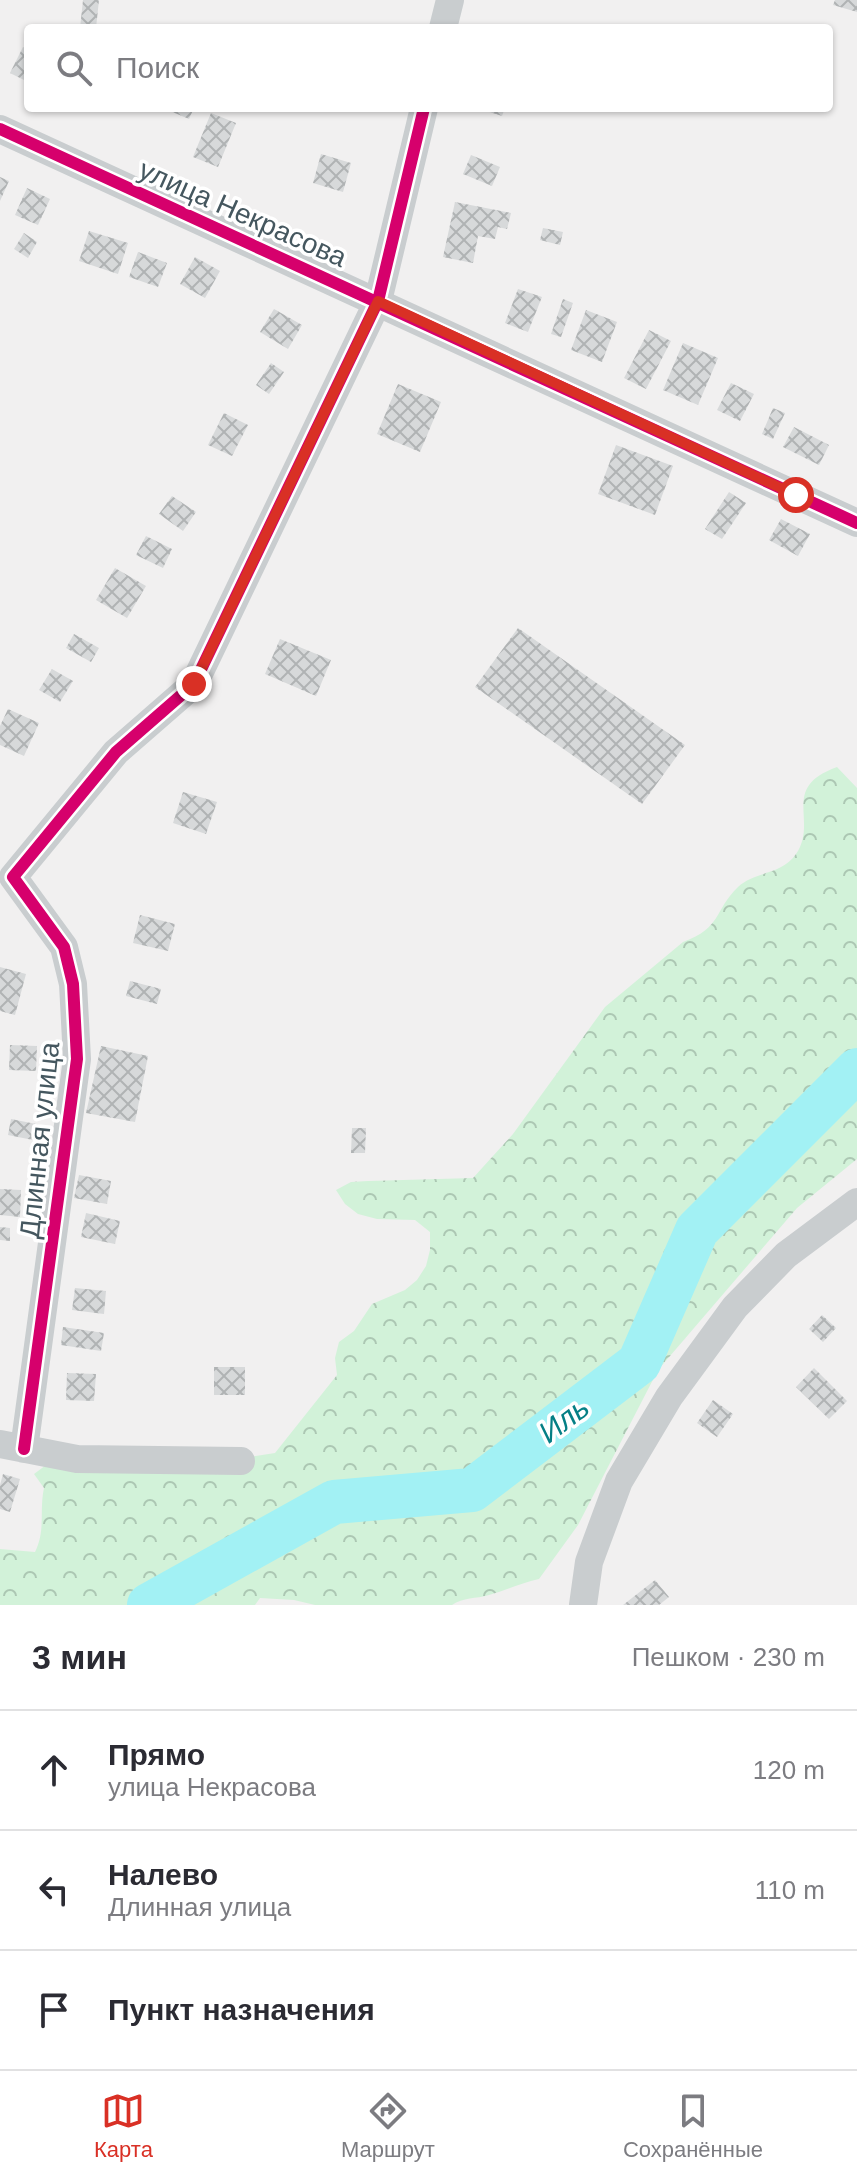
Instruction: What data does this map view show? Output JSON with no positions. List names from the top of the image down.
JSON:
{
  "streets": {
    "street": ["улица Некрасова", "Длинная улица"]
  },
  "crossings": [
    ["улица Некрасова", "Длинная улица"]
  ],
  "water": ["Иль"],
  "page": {
    "search": "Поиск",
    "heading": ["3 мин", "Пешком · 230 m"],
    "list": [
      ["Прямо", "улица Некрасова", "120 m"],
      ["Налево", "Длинная улица", "110 m"],
      "Пункт назначения"
    ],
    "nav": ["Карта", "Маршрут", "Сохранённые"]
  }
}
